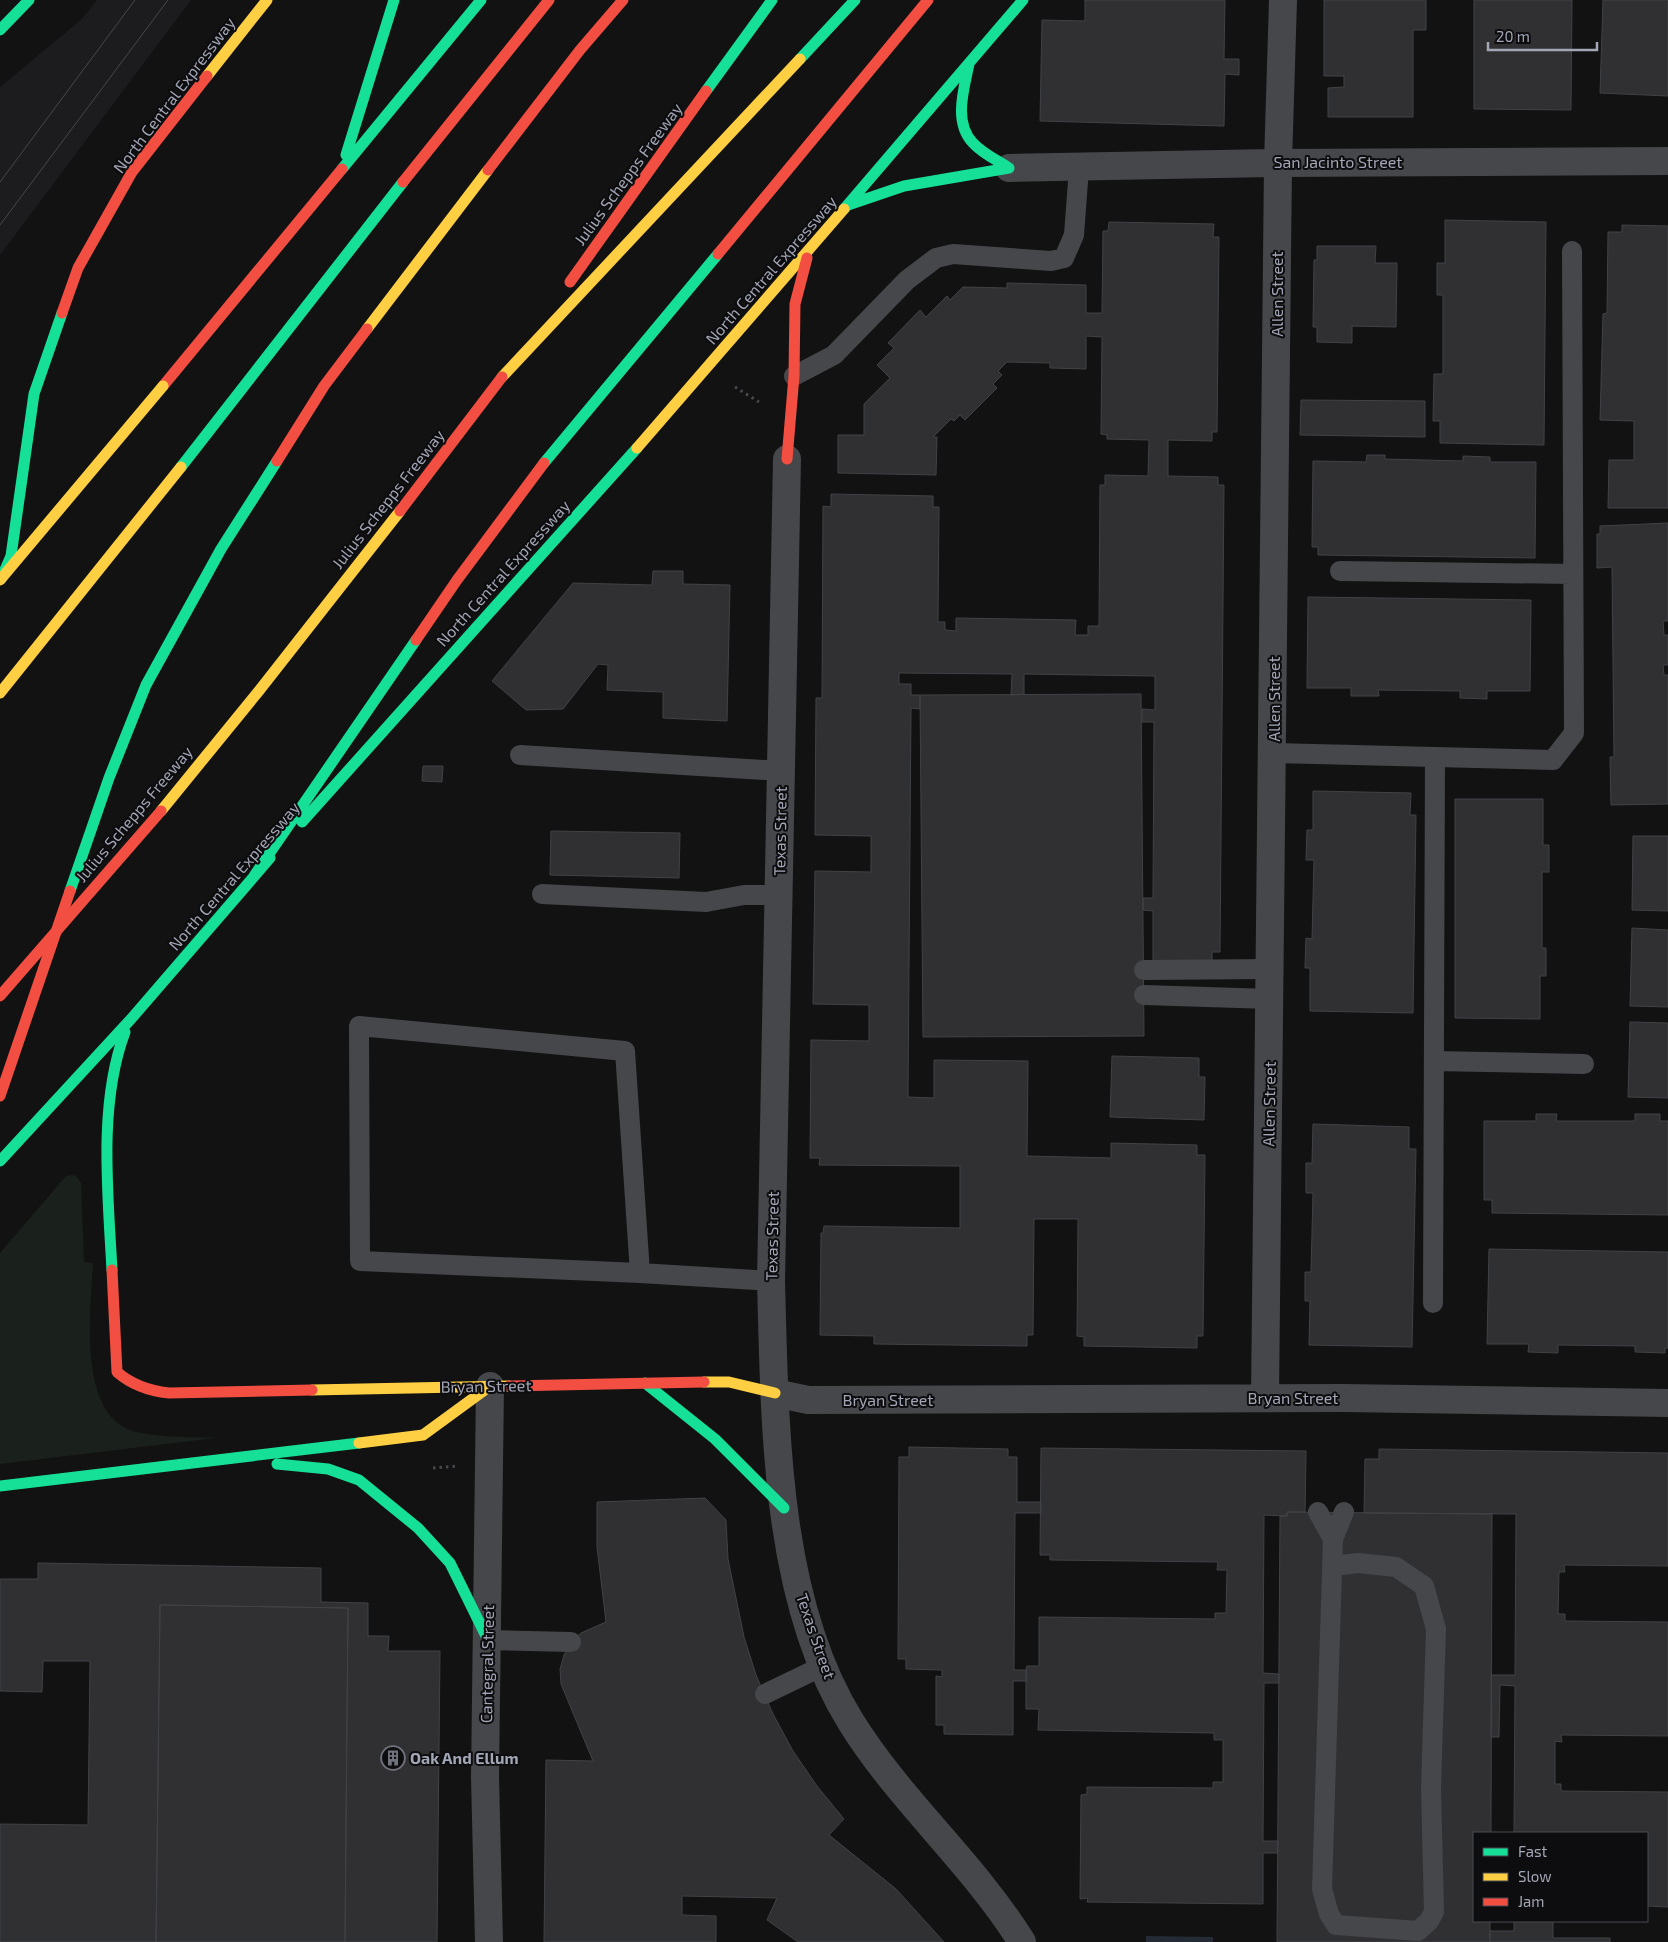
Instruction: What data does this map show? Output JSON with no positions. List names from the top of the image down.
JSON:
{
  "streets": {
    "main road": ["North Central Expressway", "Julius Schepps Freeway", "Bryan Street"],
    "street": [
      "San Jacinto Street",
      "Allen Street",
      "Texas Street",
      "Cantegral Street"
    ]
  },
  "crossings": [
    ["North Central Expressway", "Bryan Street"],
    ["San Jacinto Street", "Allen Street"],
    ["Allen Street", "Bryan Street"],
    ["Texas Street", "Bryan Street"],
    ["Bryan Street", "Cantegral Street"]
  ],
  "places": {
    "building": ["Oak And Ellum"]
  },
  "legend": ["Fast", "Slow", "Jam"],
  "scale_bar": "20 m"
}
